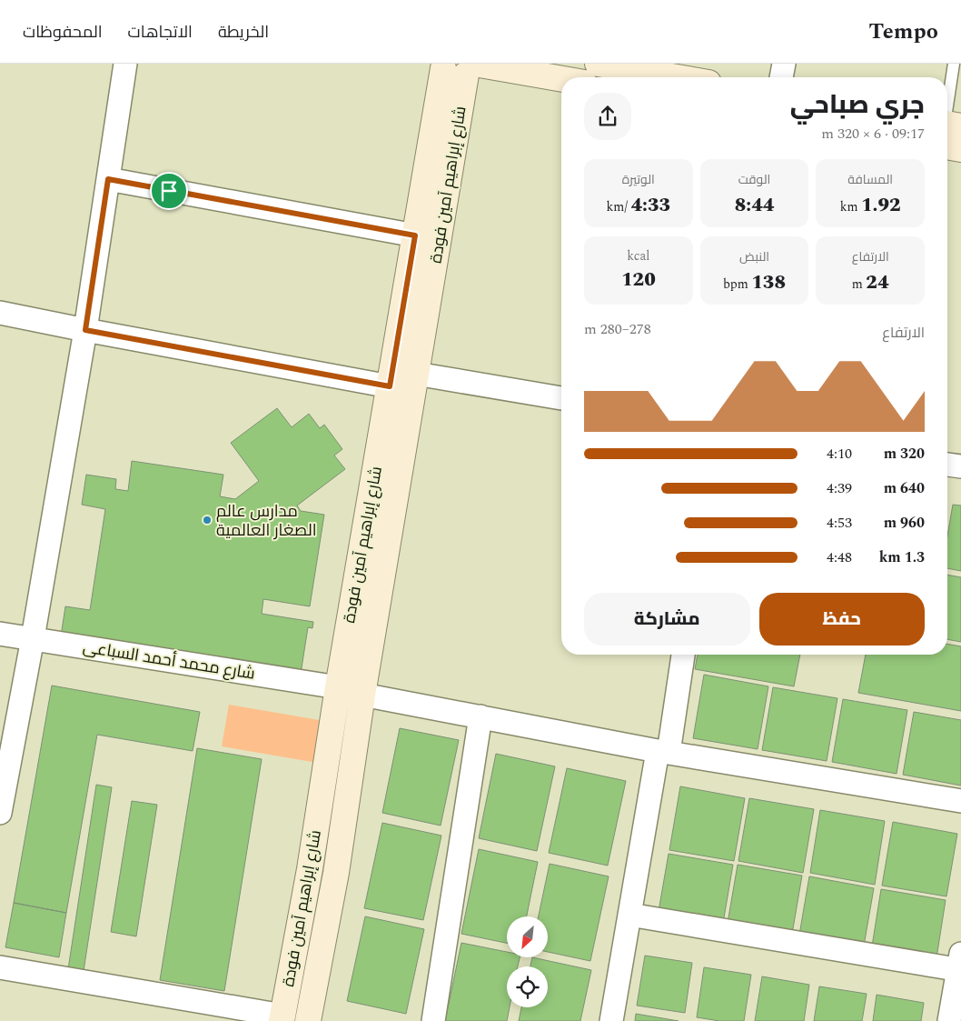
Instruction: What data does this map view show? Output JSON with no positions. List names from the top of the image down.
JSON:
{
  "streets": {
    "street": ["شارع إبراهيم آمين فودة", "شارع محمد أحمد السباعى"]
  },
  "crossings": [
    ["شارع إبراهيم آمين فودة", "شارع محمد أحمد السباعى"]
  ],
  "places": ["مدارس عالم الصغار العالمية"],
  "north": "bottom left",
  "page": {
    "header": "Tempo",
    "nav": ["الخريطة", "الاتجاهات", "المحفوظات"],
    "heading": ["جري صباحي", "09:17 · 6 × 320 m"],
    "stats": [
      ["المسافة", "1.92 km"],
      ["الوقت", "8:44"],
      ["الوتيرة", "4:33 /km"],
      ["الارتفاع", "24 m"],
      ["النبض", "138 bpm"],
      ["kcal", "120"]
    ],
    "chart": ["الارتفاع", "278–280 m"],
    "list": [
      {
        "name": "320 m",
        "note": "4:10"
      },
      {
        "name": "640 m",
        "note": "4:39"
      },
      {
        "name": "960 m",
        "note": "4:53"
      },
      {
        "name": "1.3 km",
        "note": "4:48"
      }
    ],
    "buttons": ["حفظ", "مشاركة"]
  }
}
